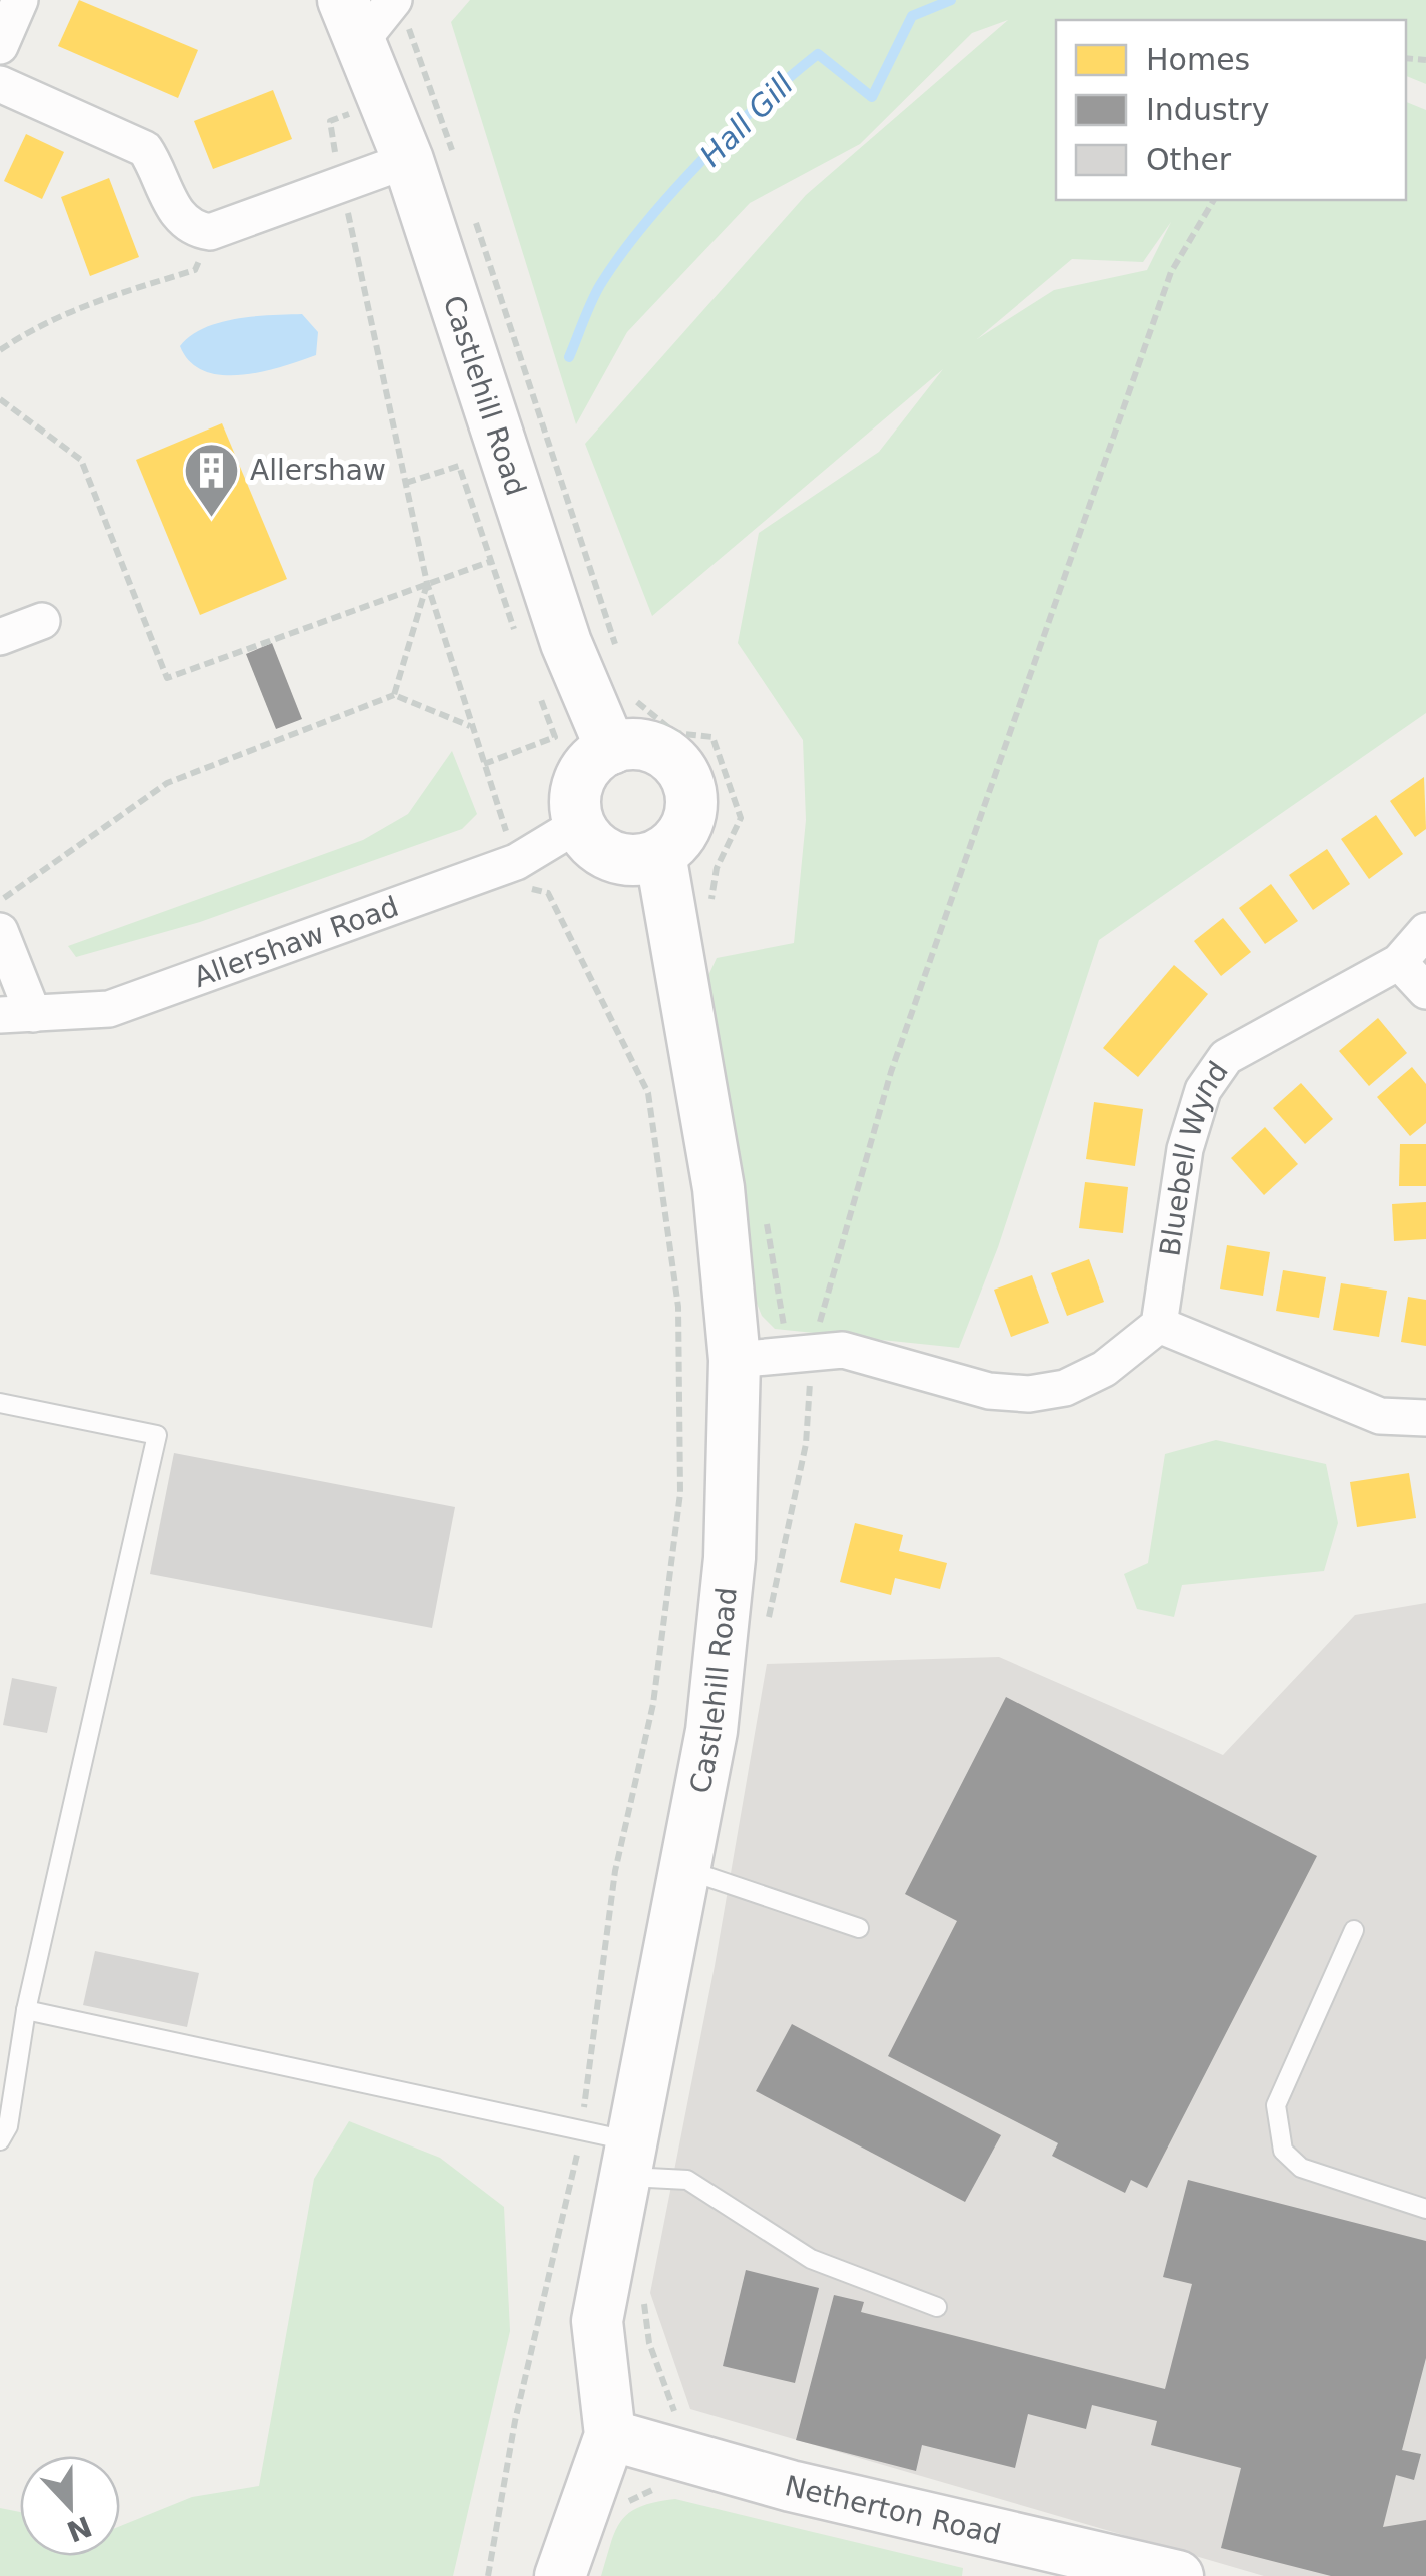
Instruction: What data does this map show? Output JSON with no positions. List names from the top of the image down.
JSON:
{
  "streets": {
    "main road": ["Castlehill Road", "Netherton Road"],
    "street": ["Allershaw Road", "Bluebell Wynd"]
  },
  "crossings": [
    ["Castlehill Road", "Allershaw Road"],
    ["Castlehill Road", "Netherton Road"]
  ],
  "water": ["Hall Gill"],
  "places": {
    "building": ["Allershaw"]
  },
  "legend": ["Homes", "Industry", "Other"],
  "north": "bottom"
}
